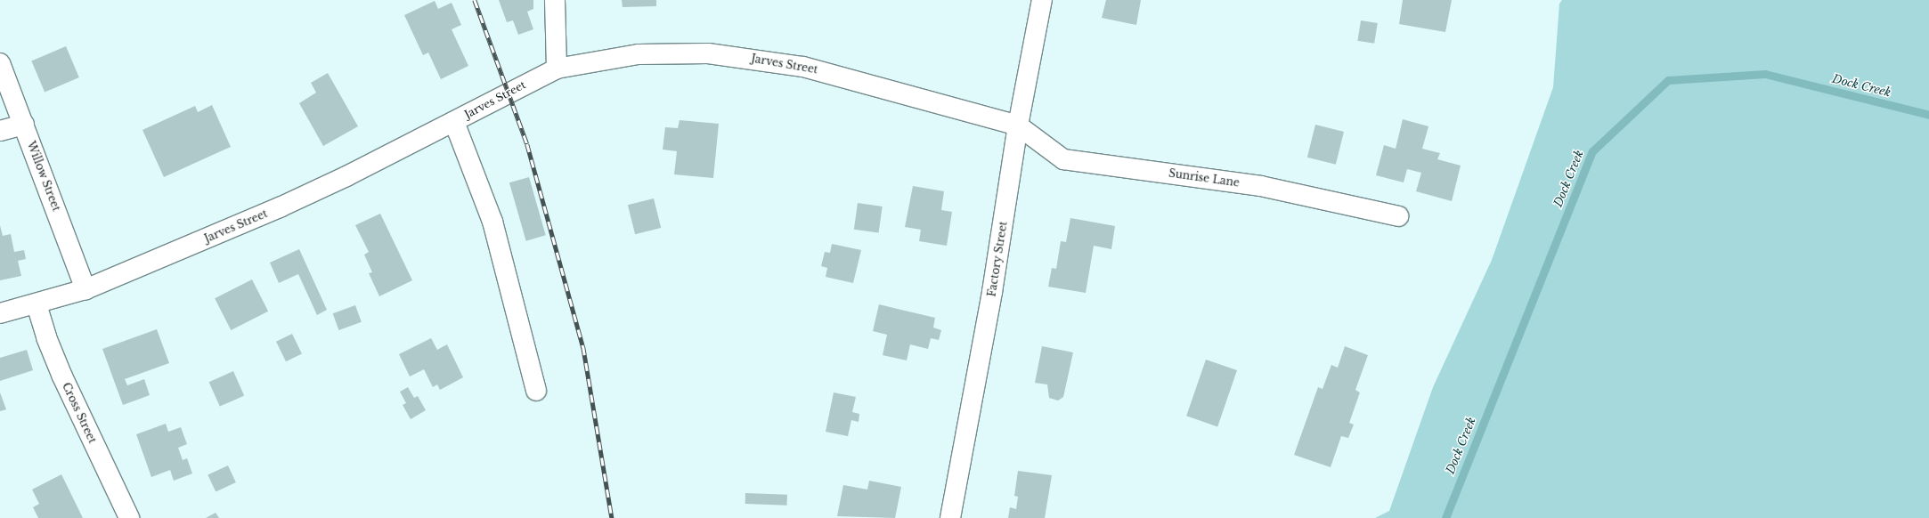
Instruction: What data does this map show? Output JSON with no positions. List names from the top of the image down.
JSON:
{
  "streets": {
    "street": [
      "Jarves Street",
      "Willow Street",
      "Sunrise Lane",
      "Factory Street",
      "Cross Street"
    ]
  },
  "crossings": [
    ["Jarves Street", "Willow Street"],
    ["Jarves Street", "Sunrise Lane"],
    ["Jarves Street", "Factory Street"],
    ["Jarves Street", "Cross Street"],
    ["Sunrise Lane", "Factory Street"]
  ],
  "water": ["Dock Creek"]
}
